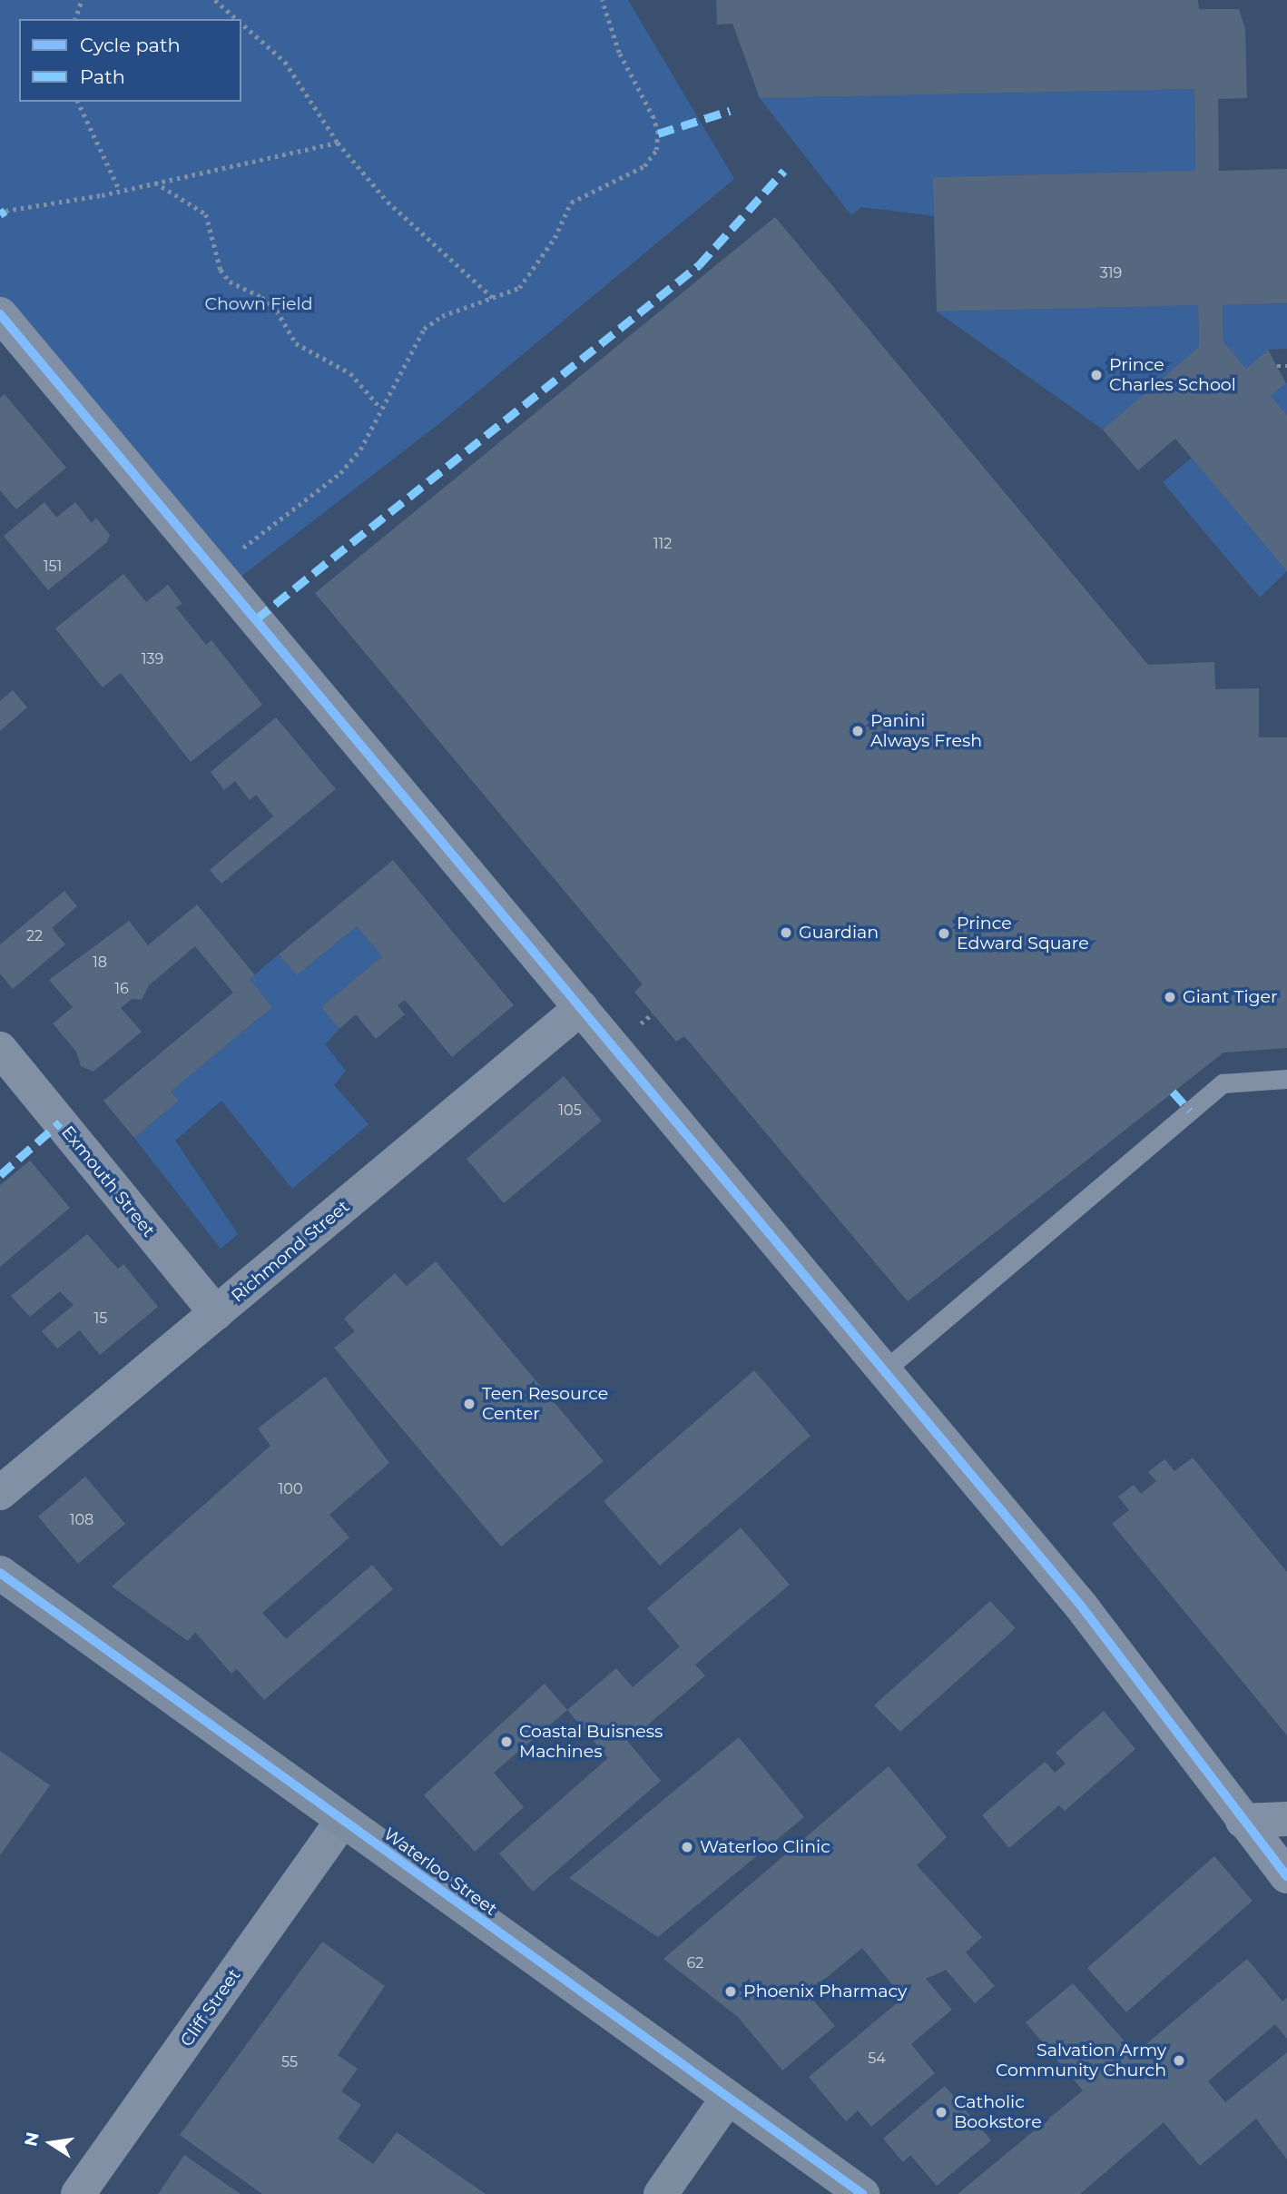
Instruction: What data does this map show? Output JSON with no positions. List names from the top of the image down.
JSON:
{
  "streets": {
    "street": [
      "Exmouth Street",
      "Richmond Street",
      "Waterloo Street",
      "Cliff Street"
    ]
  },
  "crossings": [
    ["Exmouth Street", "Richmond Street"],
    ["Waterloo Street", "Cliff Street"]
  ],
  "parks": ["Chown Field"],
  "places": [
    "Prince Charles School",
    "Panini Always Fresh",
    "Guardian",
    "Prince Edward Square",
    "Giant Tiger",
    "Teen Resource Center",
    "Coastal Buisness Machines",
    "Waterloo Clinic",
    "Phoenix Pharmacy",
    "Salvation Army Community Church",
    "Catholic Bookstore"
  ],
  "house_numbers": [
    "319",
    "112",
    "151",
    "139",
    "22",
    "18",
    "16",
    "105",
    "15",
    "100",
    "108",
    "62",
    "54",
    "55"
  ],
  "legend": ["Cycle path", "Path"],
  "north": "left"
}
